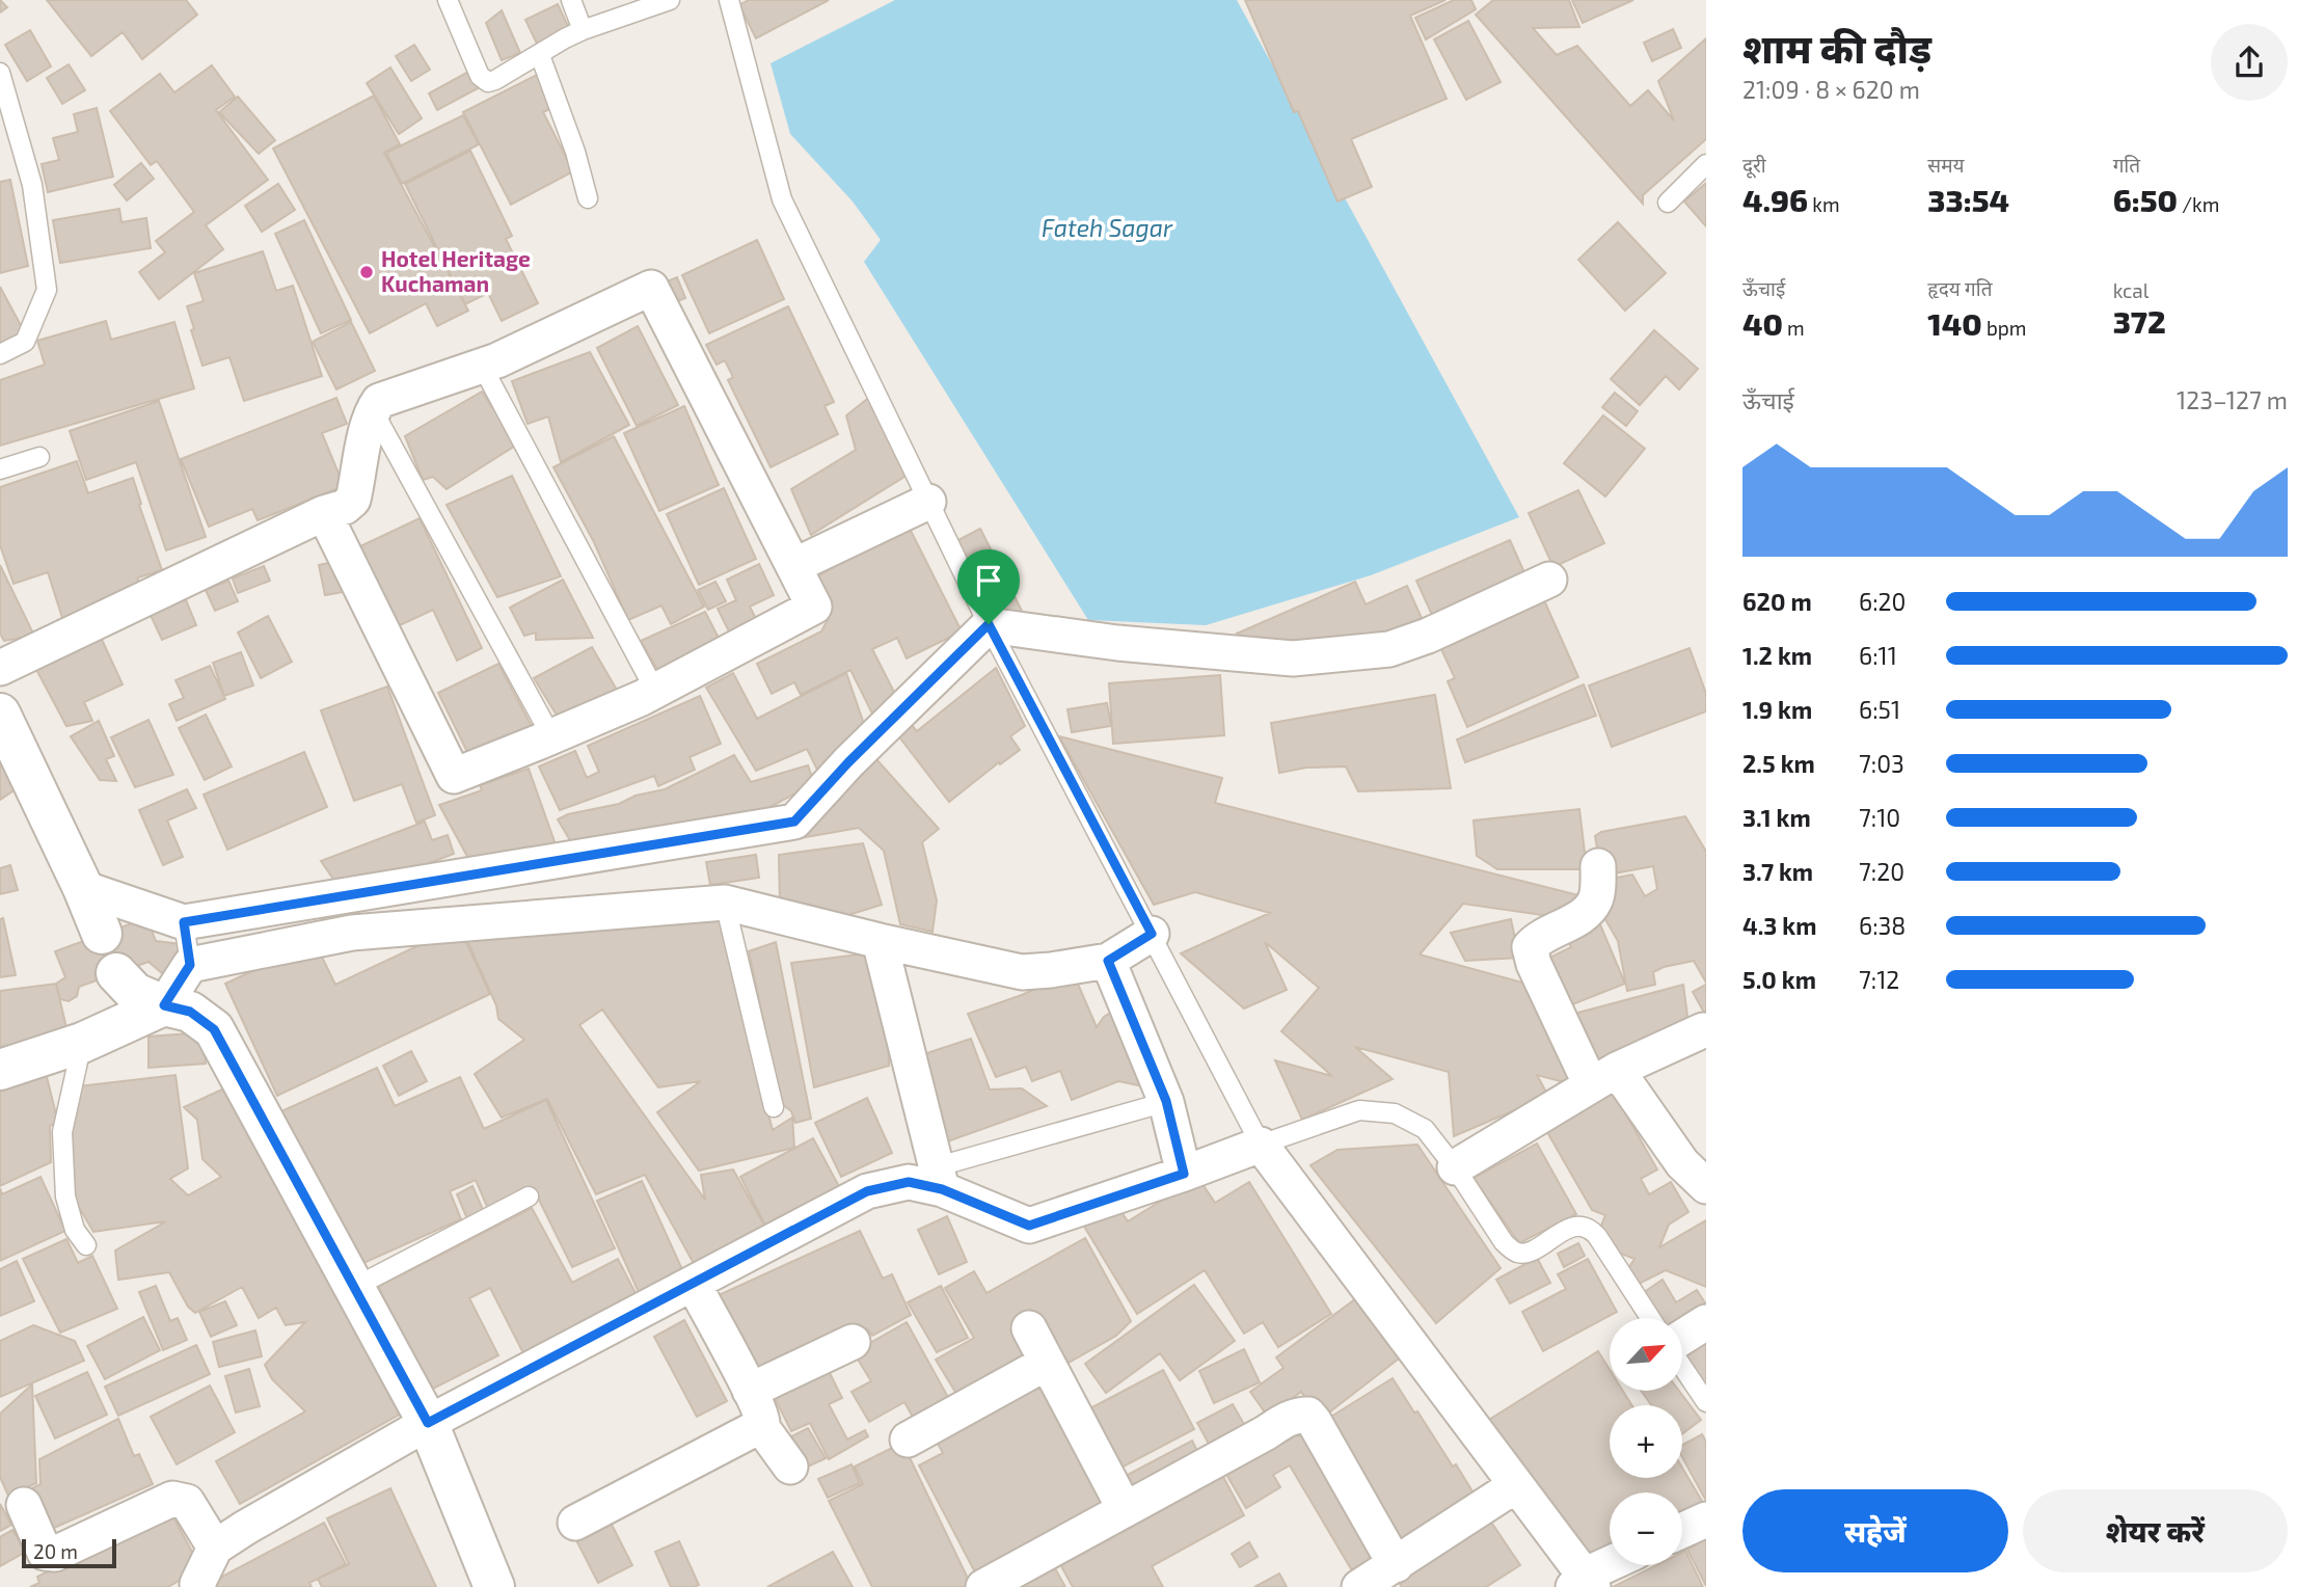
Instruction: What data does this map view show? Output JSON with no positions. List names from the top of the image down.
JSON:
{
  "water": ["Fateh Sagar"],
  "places": ["Hotel Heritage Kuchaman"],
  "scale_bar": "20 m",
  "north": "top right",
  "page": {
    "heading": ["शाम की दौड़", "21:09 · 8 × 620 m"],
    "stats": [
      ["दूरी", "4.96 km"],
      ["समय", "33:54"],
      ["गति", "6:50 /km"],
      ["ऊँचाई", "40 m"],
      ["हृदय गति", "140 bpm"],
      ["kcal", "372"]
    ],
    "chart": ["ऊँचाई", "123–127 m"],
    "list": [
      {
        "name": "620 m",
        "note": "6:20"
      },
      {
        "name": "1.2 km",
        "note": "6:11"
      },
      {
        "name": "1.9 km",
        "note": "6:51"
      },
      {
        "name": "2.5 km",
        "note": "7:03"
      },
      {
        "name": "3.1 km",
        "note": "7:10"
      },
      {
        "name": "3.7 km",
        "note": "7:20"
      },
      {
        "name": "4.3 km",
        "note": "6:38"
      },
      {
        "name": "5.0 km",
        "note": "7:12"
      }
    ],
    "map_buttons": ["+", "−"],
    "buttons": ["सहेजें", "शेयर करें"],
    "scale": "20 m"
  }
}
